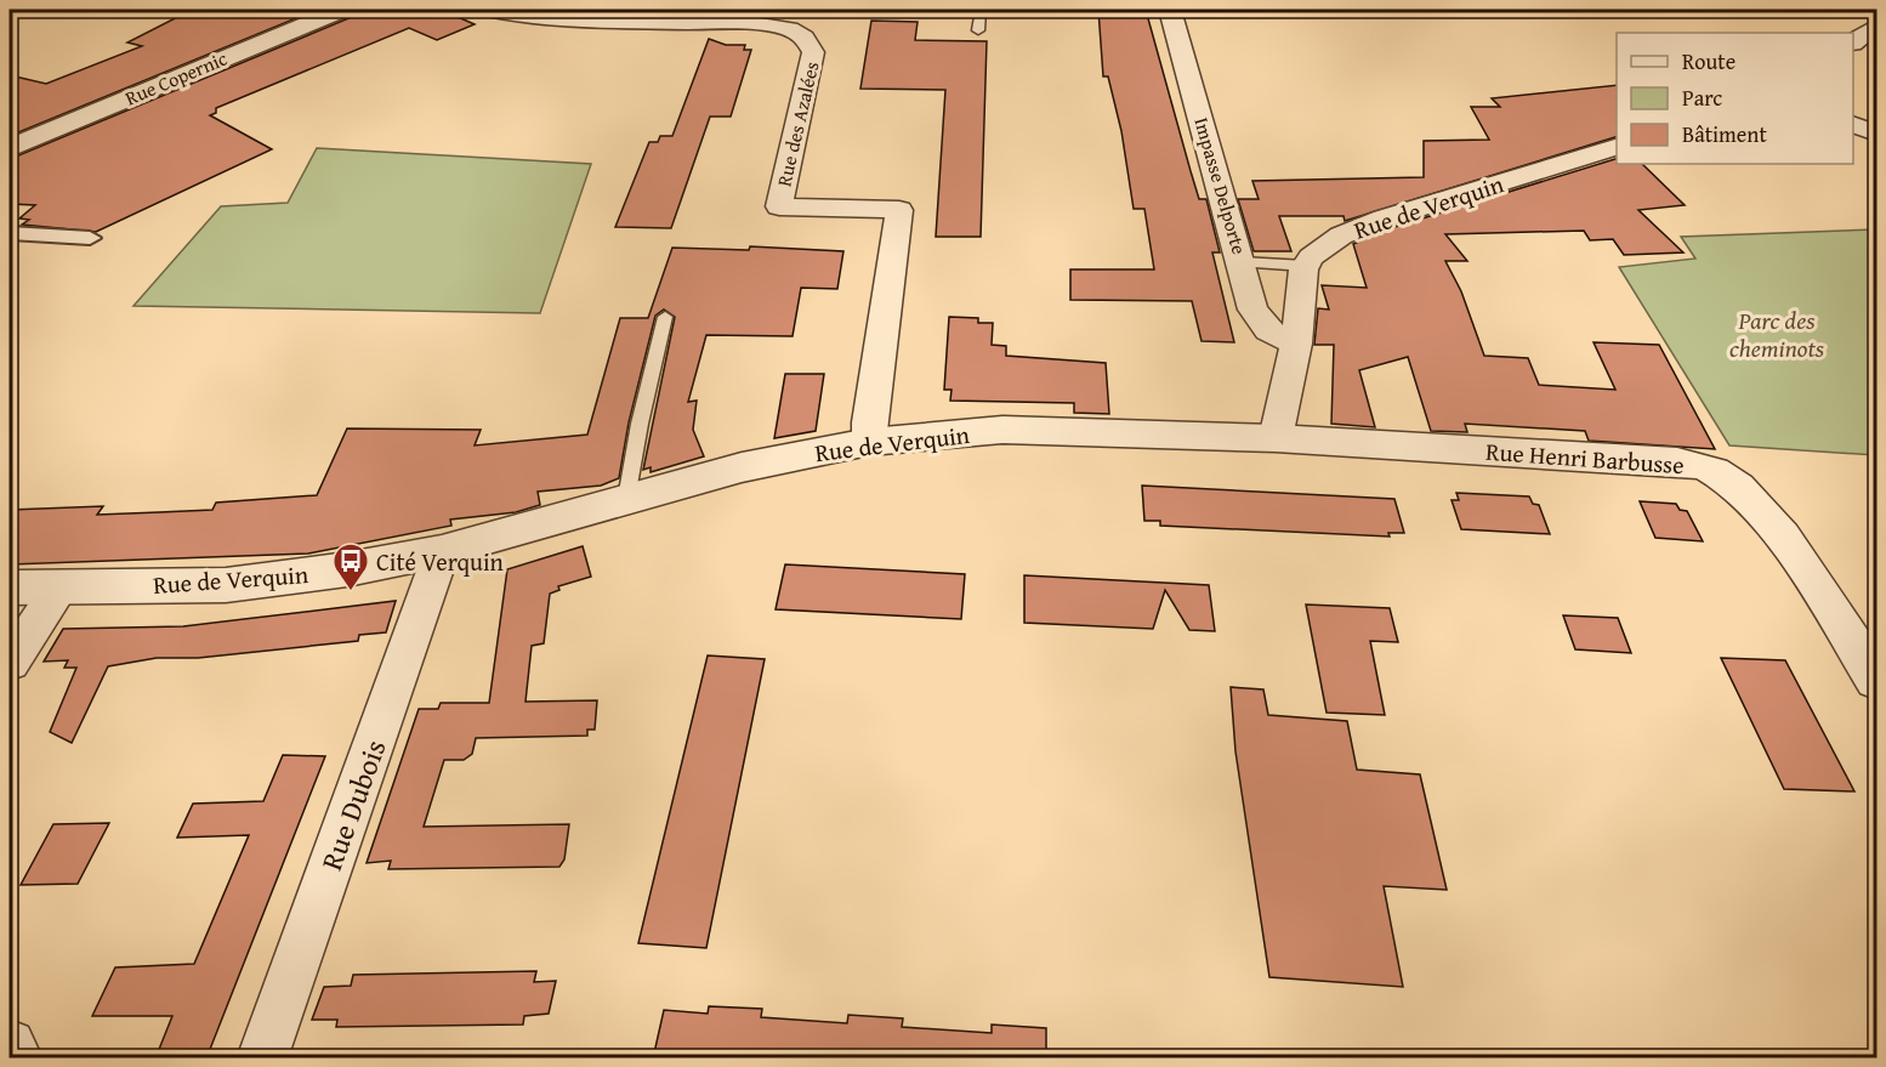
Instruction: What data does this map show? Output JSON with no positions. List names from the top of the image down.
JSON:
{
  "streets": {
    "street": [
      "Rue Copernic",
      "Rue des Azalées",
      "Impasse Delporte",
      "Rue de Verquin",
      "Rue Henri Barbusse",
      "Rue Dubois"
    ]
  },
  "crossings": [
    ["Rue des Azalées", "Rue de Verquin"],
    ["Rue de Verquin", "Rue Henri Barbusse"],
    ["Rue de Verquin", "Rue Dubois"]
  ],
  "parks": ["Parc des cheminots"],
  "places": {
    "bus stop": ["Cité Verquin"]
  },
  "legend": ["Route", "Parc", "Bâtiment"]
}
